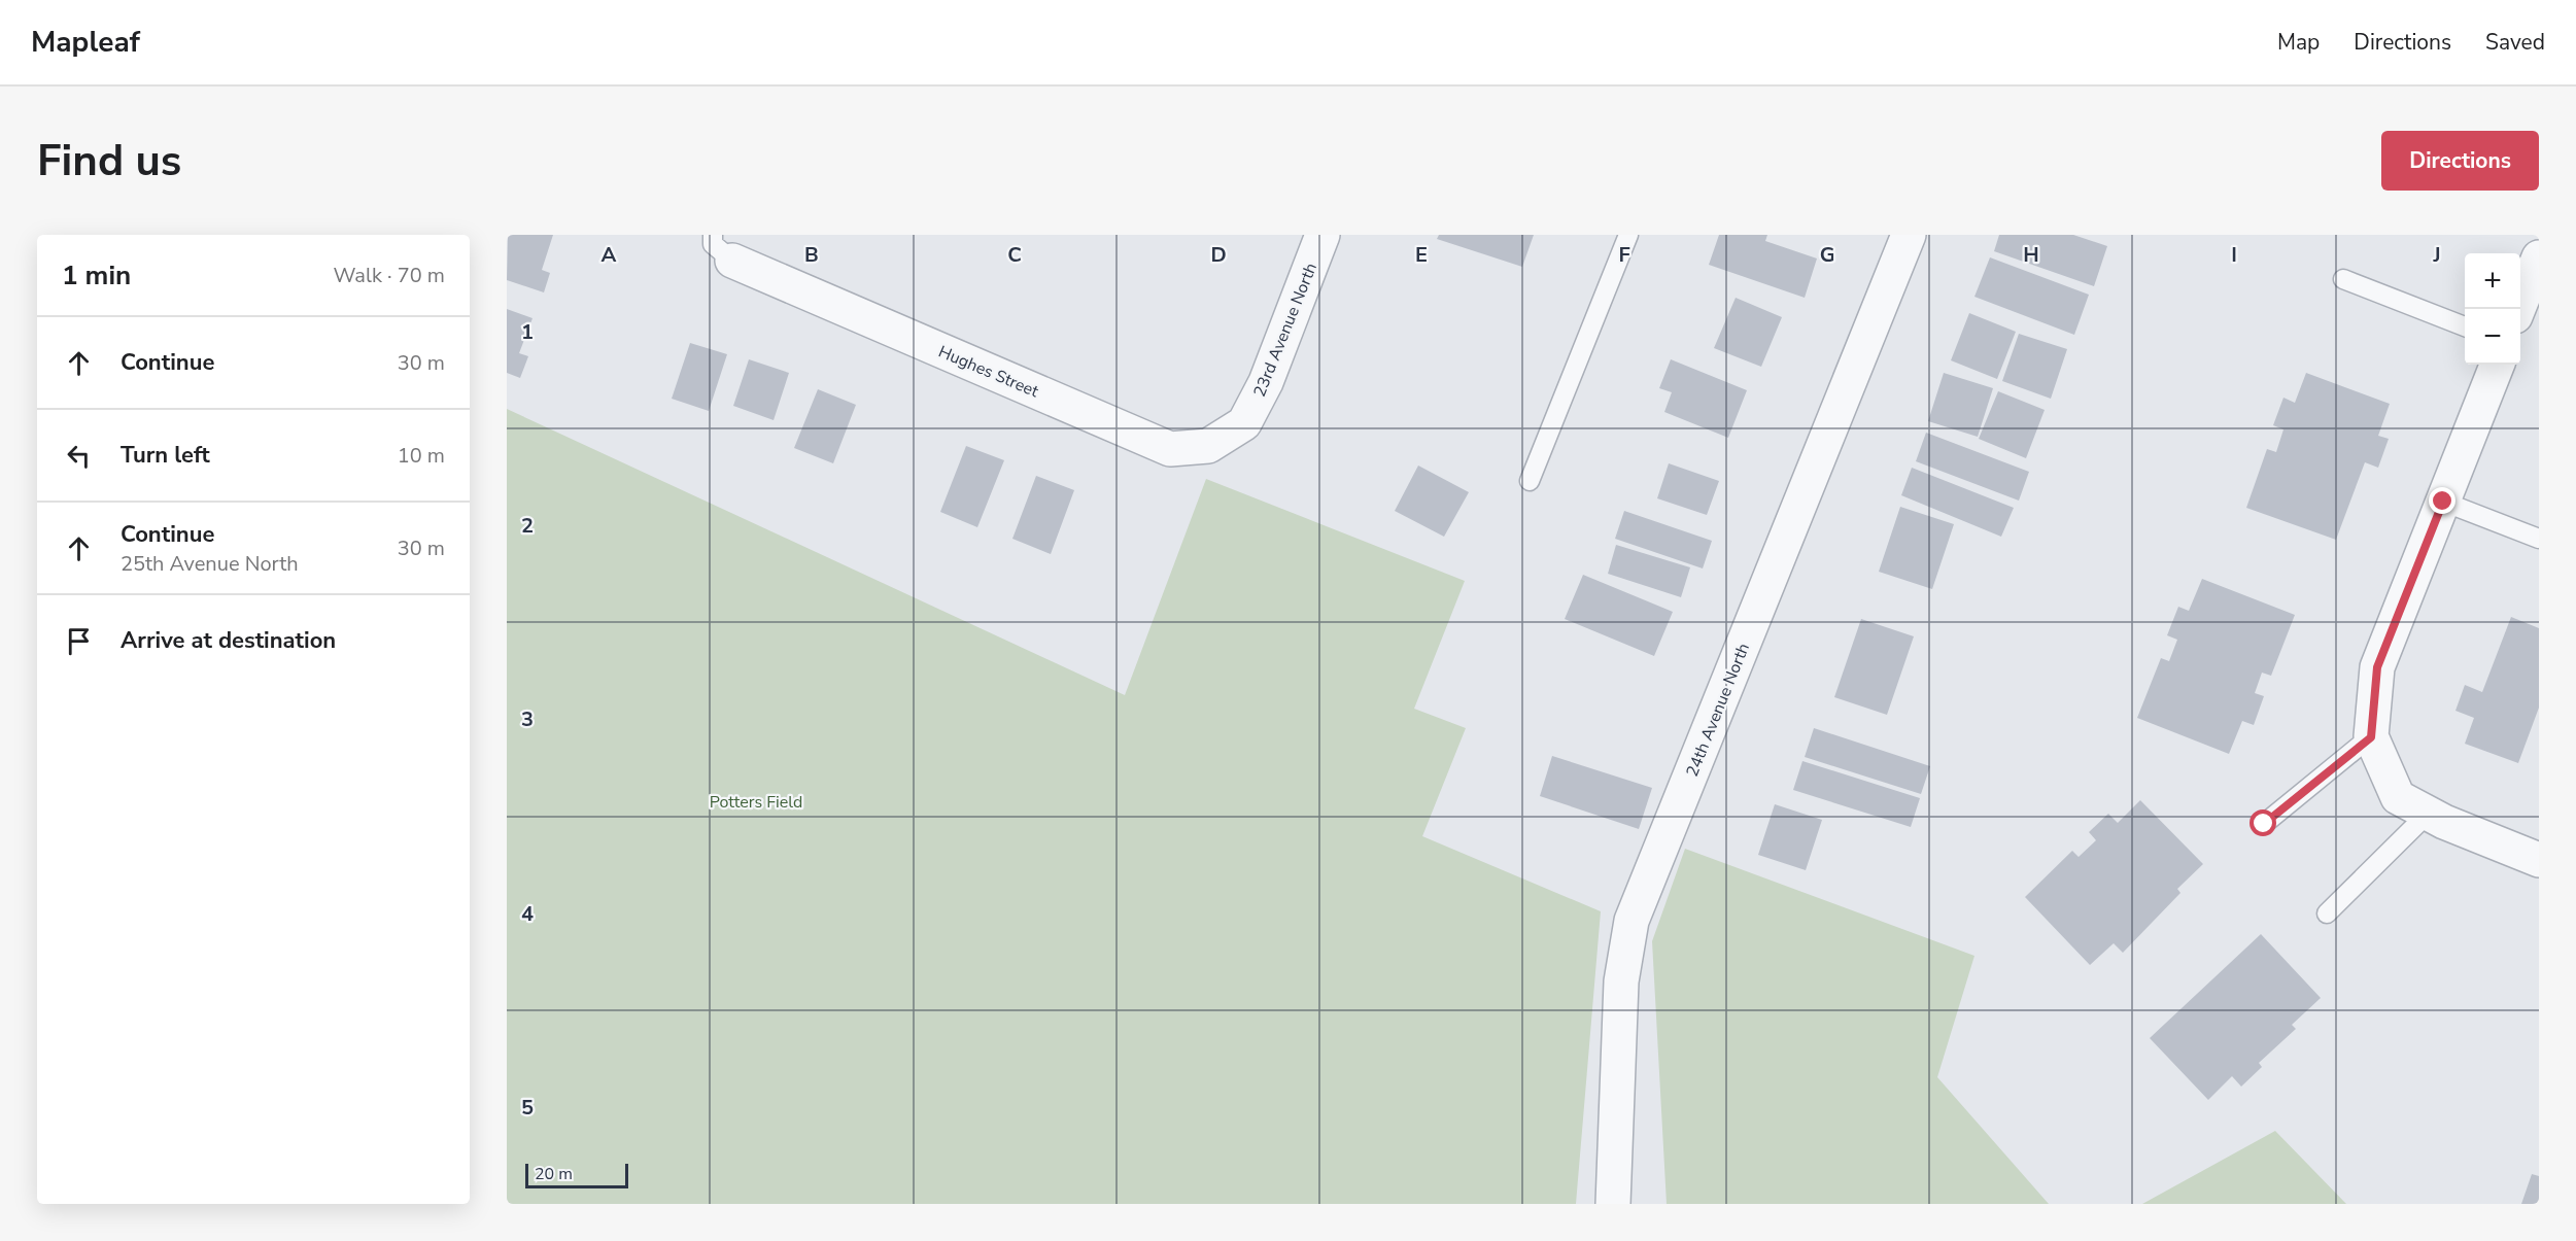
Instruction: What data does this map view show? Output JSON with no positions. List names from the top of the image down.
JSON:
{
  "streets": {
    "street": ["23rd Avenue North", "Hughes Street", "24th Avenue North"]
  },
  "crossings": [
    ["23rd Avenue North", "Hughes Street"]
  ],
  "parks": ["Potters Field"],
  "scale_bar": "20 m",
  "page": {
    "header": "Mapleaf",
    "nav": ["Map", "Directions", "Saved"],
    "buttons": "Directions",
    "title": "Find us",
    "heading": ["1 min", "Walk · 70 m"],
    "map_buttons": ["+", "−"],
    "list": [
      ["Continue", "30 m"],
      ["Turn left", "10 m"],
      ["Continue", "25th Avenue North", "30 m"],
      "Arrive at destination"
    ],
    "scale": "20 m"
  },
  "grid": {
    "columns": [
      "A",
      "B",
      "C",
      "D",
      "E",
      "F",
      "G",
      "H",
      "I",
      "J"
    ],
    "rows": [
      "1",
      "2",
      "3",
      "4",
      "5"
    ]
  }
}
